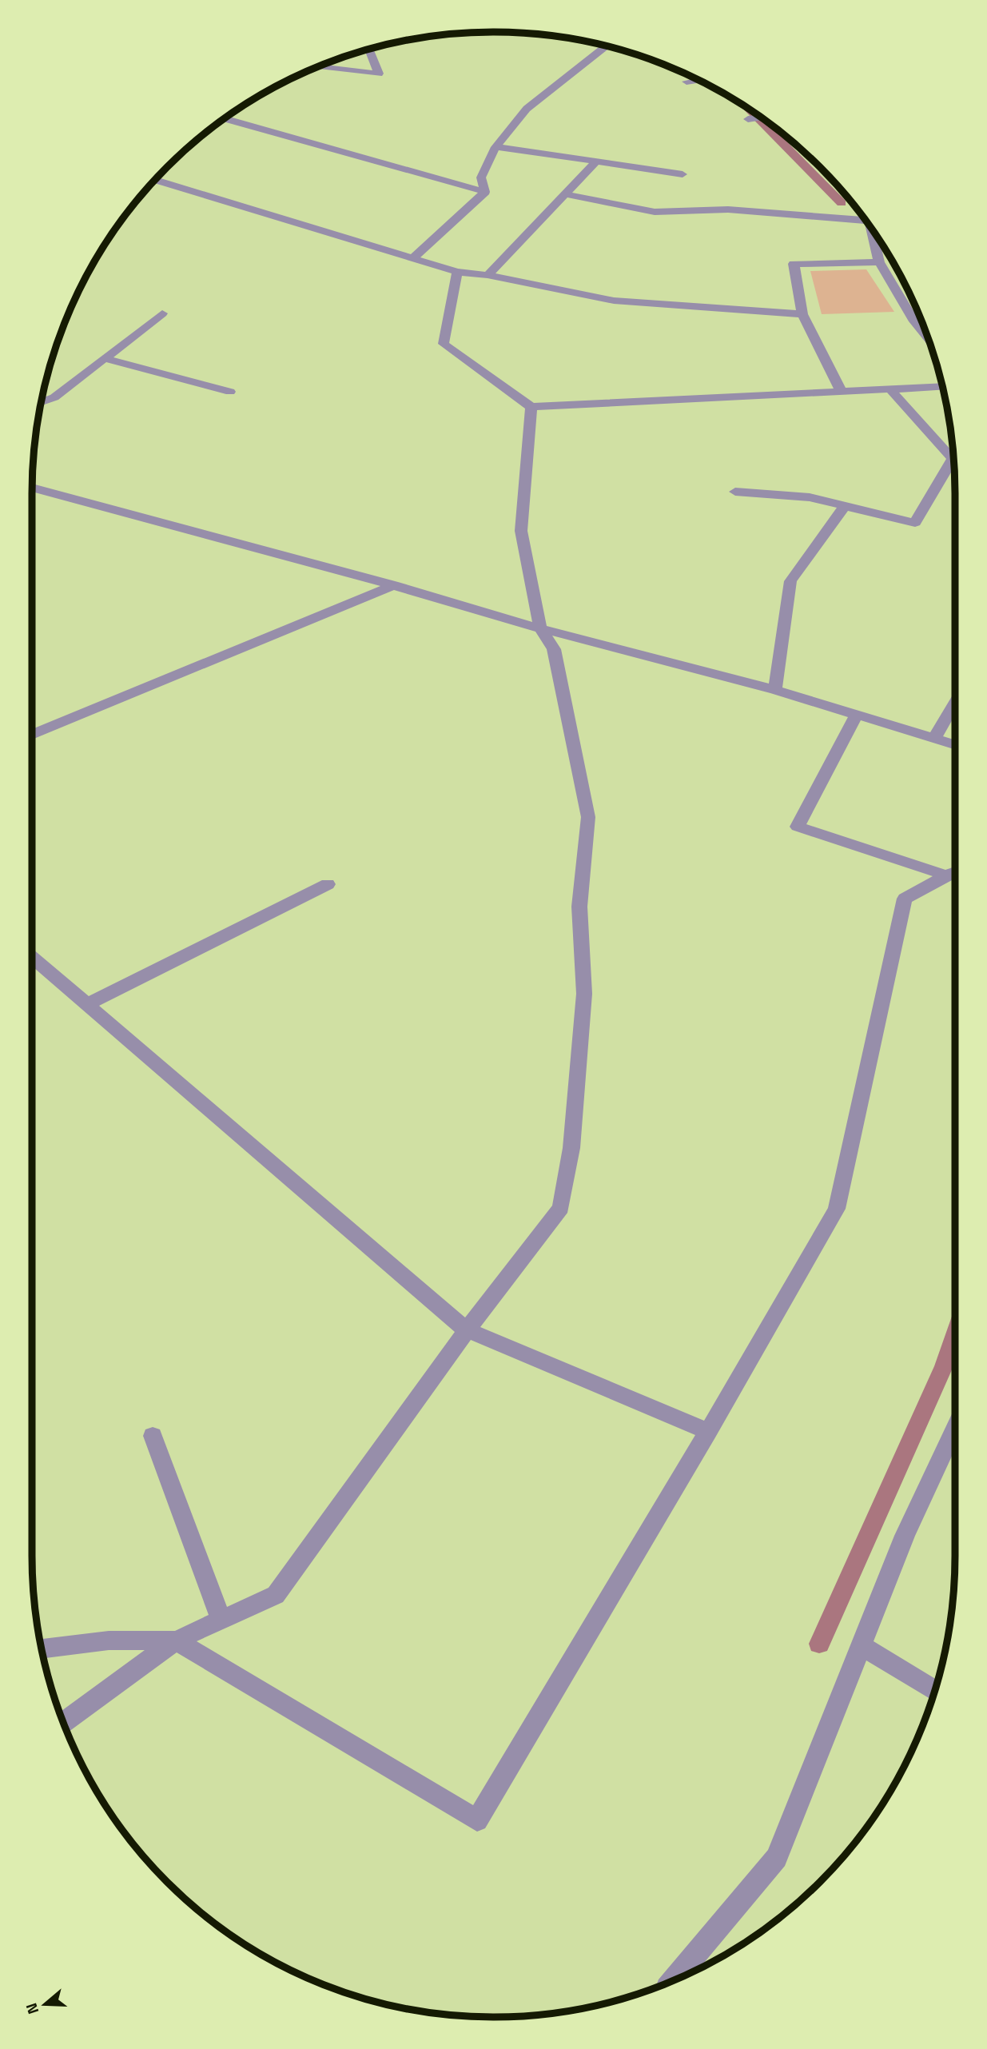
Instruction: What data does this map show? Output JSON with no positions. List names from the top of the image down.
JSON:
{
  "north": "left"
}
